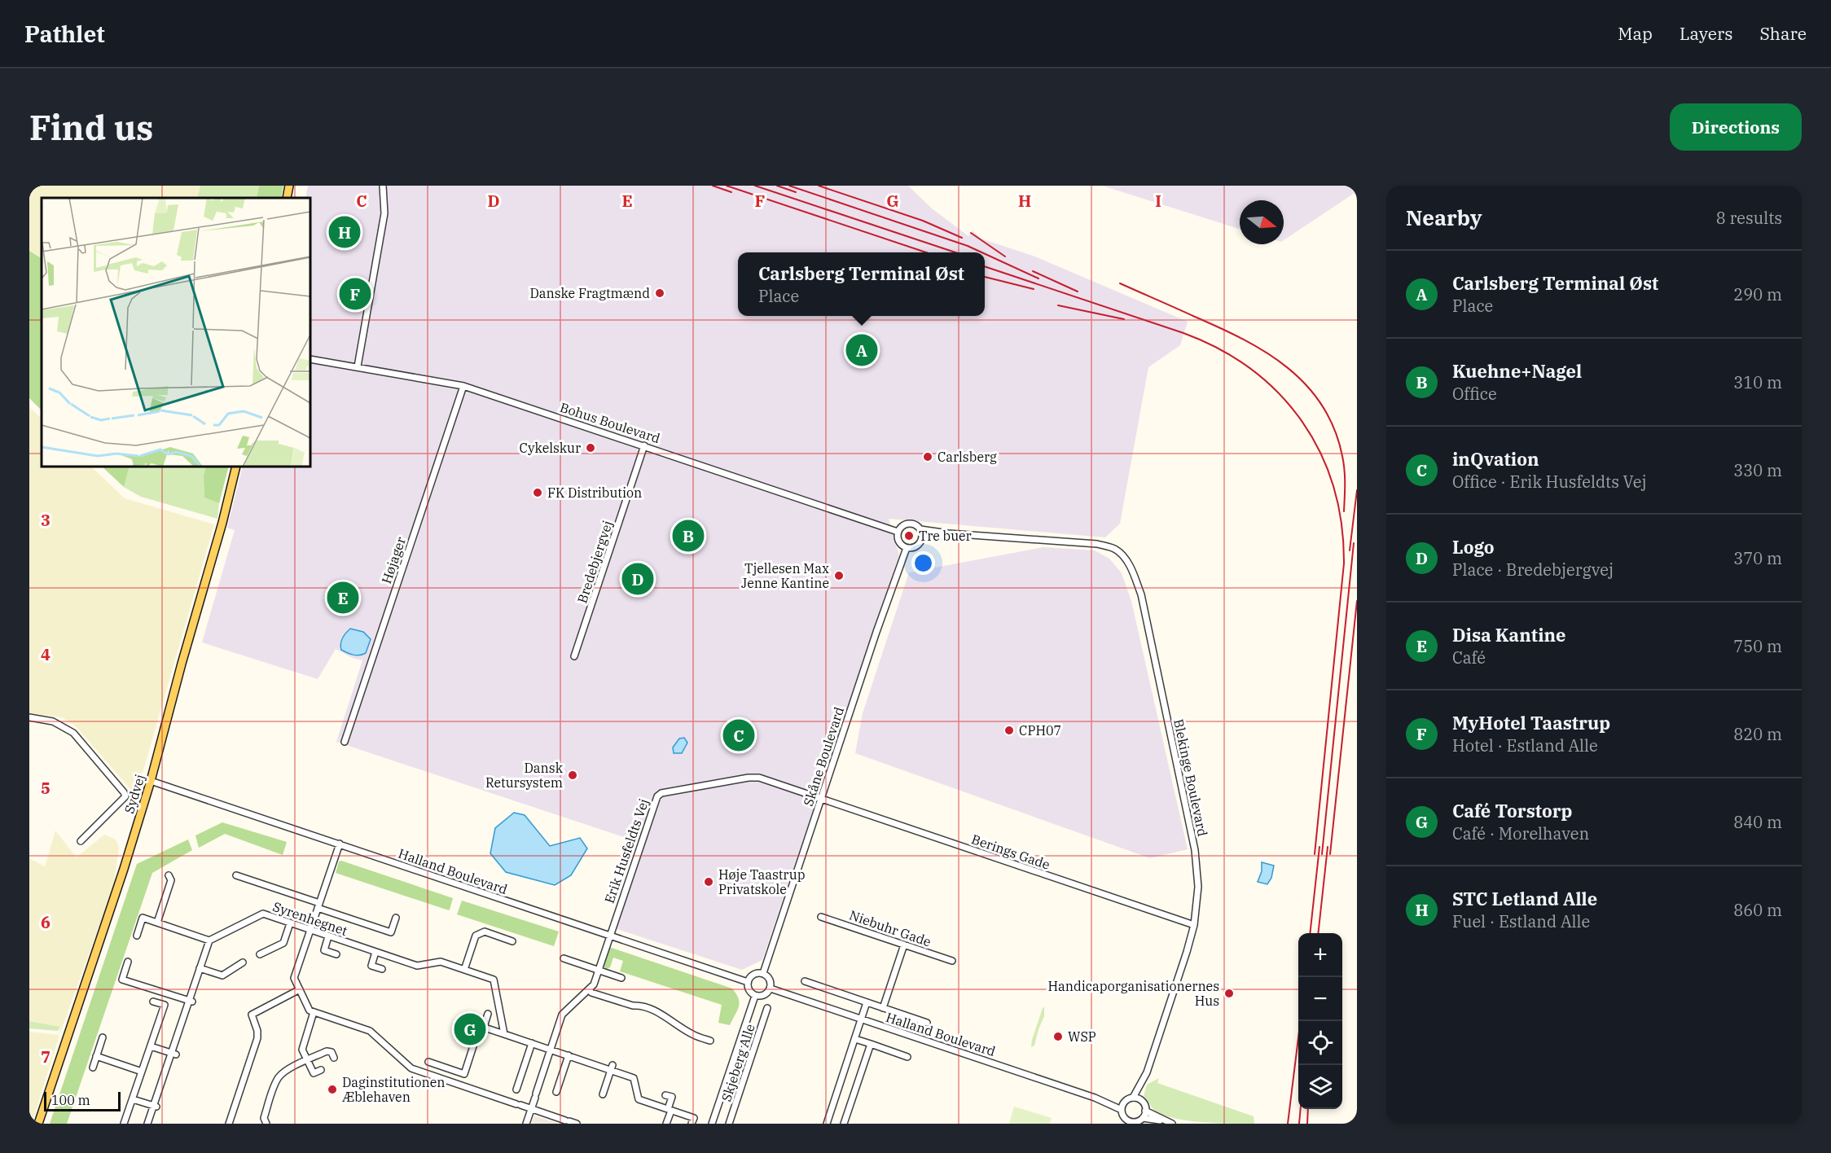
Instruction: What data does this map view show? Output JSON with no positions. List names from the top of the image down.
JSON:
{
  "streets": {
    "main road": ["Sydvej"],
    "street": [
      "Bohus Boulevard",
      "Højager",
      "Bredebjergvej",
      "Skåne Boulevard",
      "Blekinge Boulevard",
      "Erik Husfeldts Vej",
      "Berings Gade",
      "Halland Boulevard",
      "Syrenhegnet",
      "Niebuhr Gade",
      "Skjeberg Alle"
    ]
  },
  "crossings": [
    ["Bohus Boulevard", "Højager"],
    ["Bohus Boulevard", "Bredebjergvej"],
    ["Bohus Boulevard", "Skåne Boulevard"],
    ["Skåne Boulevard", "Erik Husfeldts Vej"],
    ["Skåne Boulevard", "Berings Gade"],
    ["Skåne Boulevard", "Halland Boulevard"],
    ["Blekinge Boulevard", "Berings Gade"],
    ["Blekinge Boulevard", "Halland Boulevard"],
    ["Sydvej", "Halland Boulevard"],
    ["Erik Husfeldts Vej", "Berings Gade"],
    ["Erik Husfeldts Vej", "Halland Boulevard"]
  ],
  "places": [
    "Danske Fragtmænd",
    "Cykelskur",
    "Carlsberg",
    "FK Distribution",
    "Tre buer",
    "Tjellesen Max Jenne Kantine",
    "CPH07",
    "Dansk Retursystem",
    "Høje Taastrup Privatskole",
    "Handicaporganisationernes Hus",
    "WSP",
    "Daginstitutionen Æblehaven"
  ],
  "scale_bar": "100 m",
  "north": "right",
  "page": {
    "header": "Pathlet",
    "nav": ["Map", "Layers", "Share"],
    "buttons": "Directions",
    "title": "Find us",
    "heading": ["Nearby", "8 results"],
    "pins": [
      "H",
      "F",
      "A",
      "B",
      "D",
      "E",
      "C",
      "G"
    ],
    "list": [
      {
        "mark": "A",
        "name": "Carlsberg Terminal Øst",
        "note": "Place",
        "value": "290 m"
      },
      {
        "mark": "B",
        "name": "Kuehne+Nagel",
        "note": "Office",
        "value": "310 m"
      },
      {
        "mark": "C",
        "name": "inQvation",
        "note": "Office · Erik Husfeldts Vej",
        "value": "330 m"
      },
      {
        "mark": "D",
        "name": "Logo",
        "note": "Place · Bredebjergvej",
        "value": "370 m"
      },
      {
        "mark": "E",
        "name": "Disa Kantine",
        "note": "Café",
        "value": "750 m"
      },
      {
        "mark": "F",
        "name": "MyHotel Taastrup",
        "note": "Hotel · Estland Alle",
        "value": "820 m"
      },
      {
        "mark": "G",
        "name": "Café Torstorp",
        "note": "Café · Morelhaven",
        "value": "840 m"
      },
      {
        "mark": "H",
        "name": "STC Letland Alle",
        "note": "Fuel · Estland Alle",
        "value": "860 m"
      }
    ],
    "popup": ["Carlsberg Terminal Øst", "Place"],
    "map_buttons": ["+", "−"],
    "scale": "100 m"
  },
  "grid": {
    "columns": [
      "C",
      "D",
      "E",
      "F",
      "G",
      "H",
      "I"
    ],
    "rows": [
      "3",
      "4",
      "5",
      "6",
      "7"
    ]
  }
}
